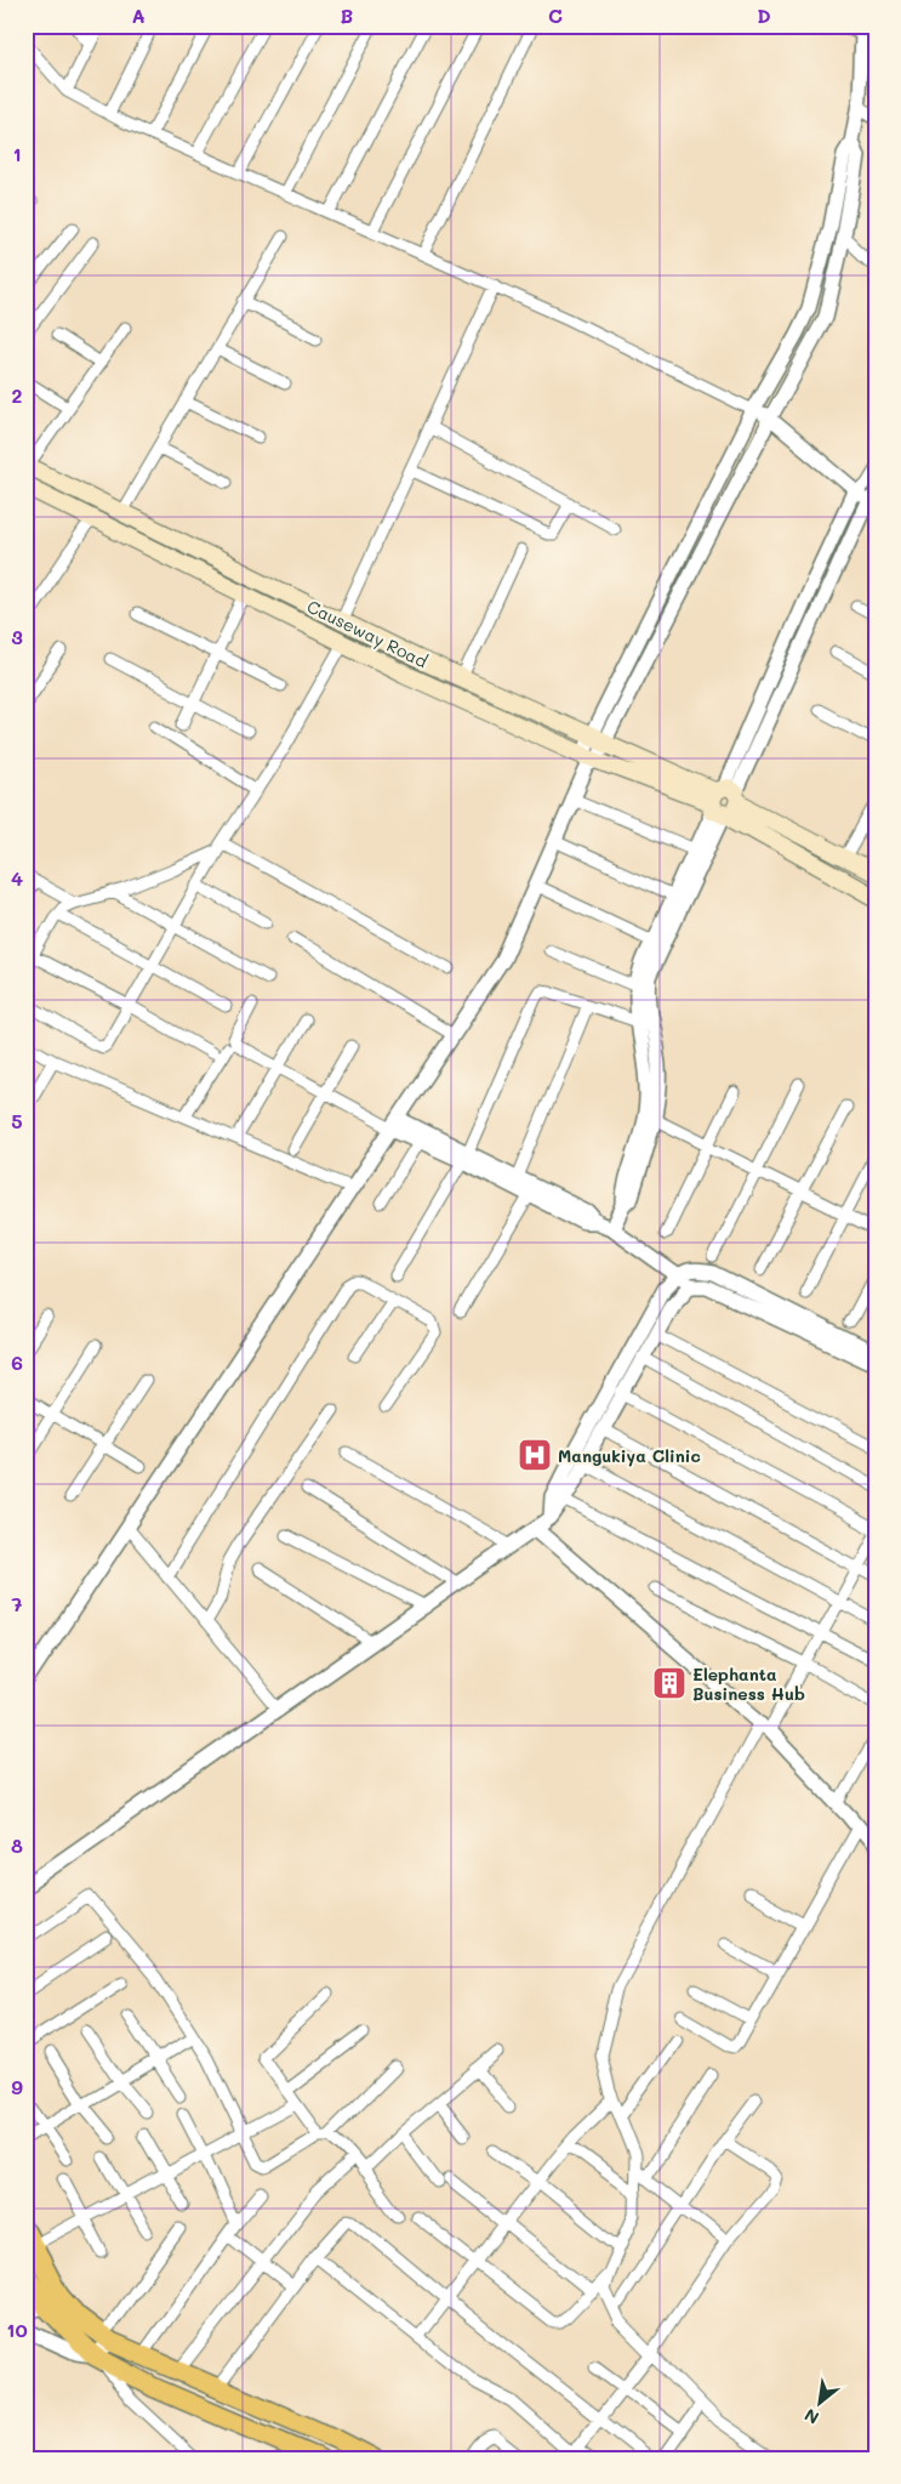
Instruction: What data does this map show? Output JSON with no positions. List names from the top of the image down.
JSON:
{
  "streets": {
    "main road": ["Causeway Road"]
  },
  "places": {
    "hospital": ["Mangukiya Clinic"],
    "building": ["Elephanta Business Hub"]
  },
  "north": "bottom left",
  "grid": {
    "columns": [
      "A",
      "B",
      "C",
      "D"
    ],
    "rows": [
      "1",
      "2",
      "3",
      "4",
      "5",
      "6",
      "7",
      "8",
      "9",
      "10"
    ]
  }
}
